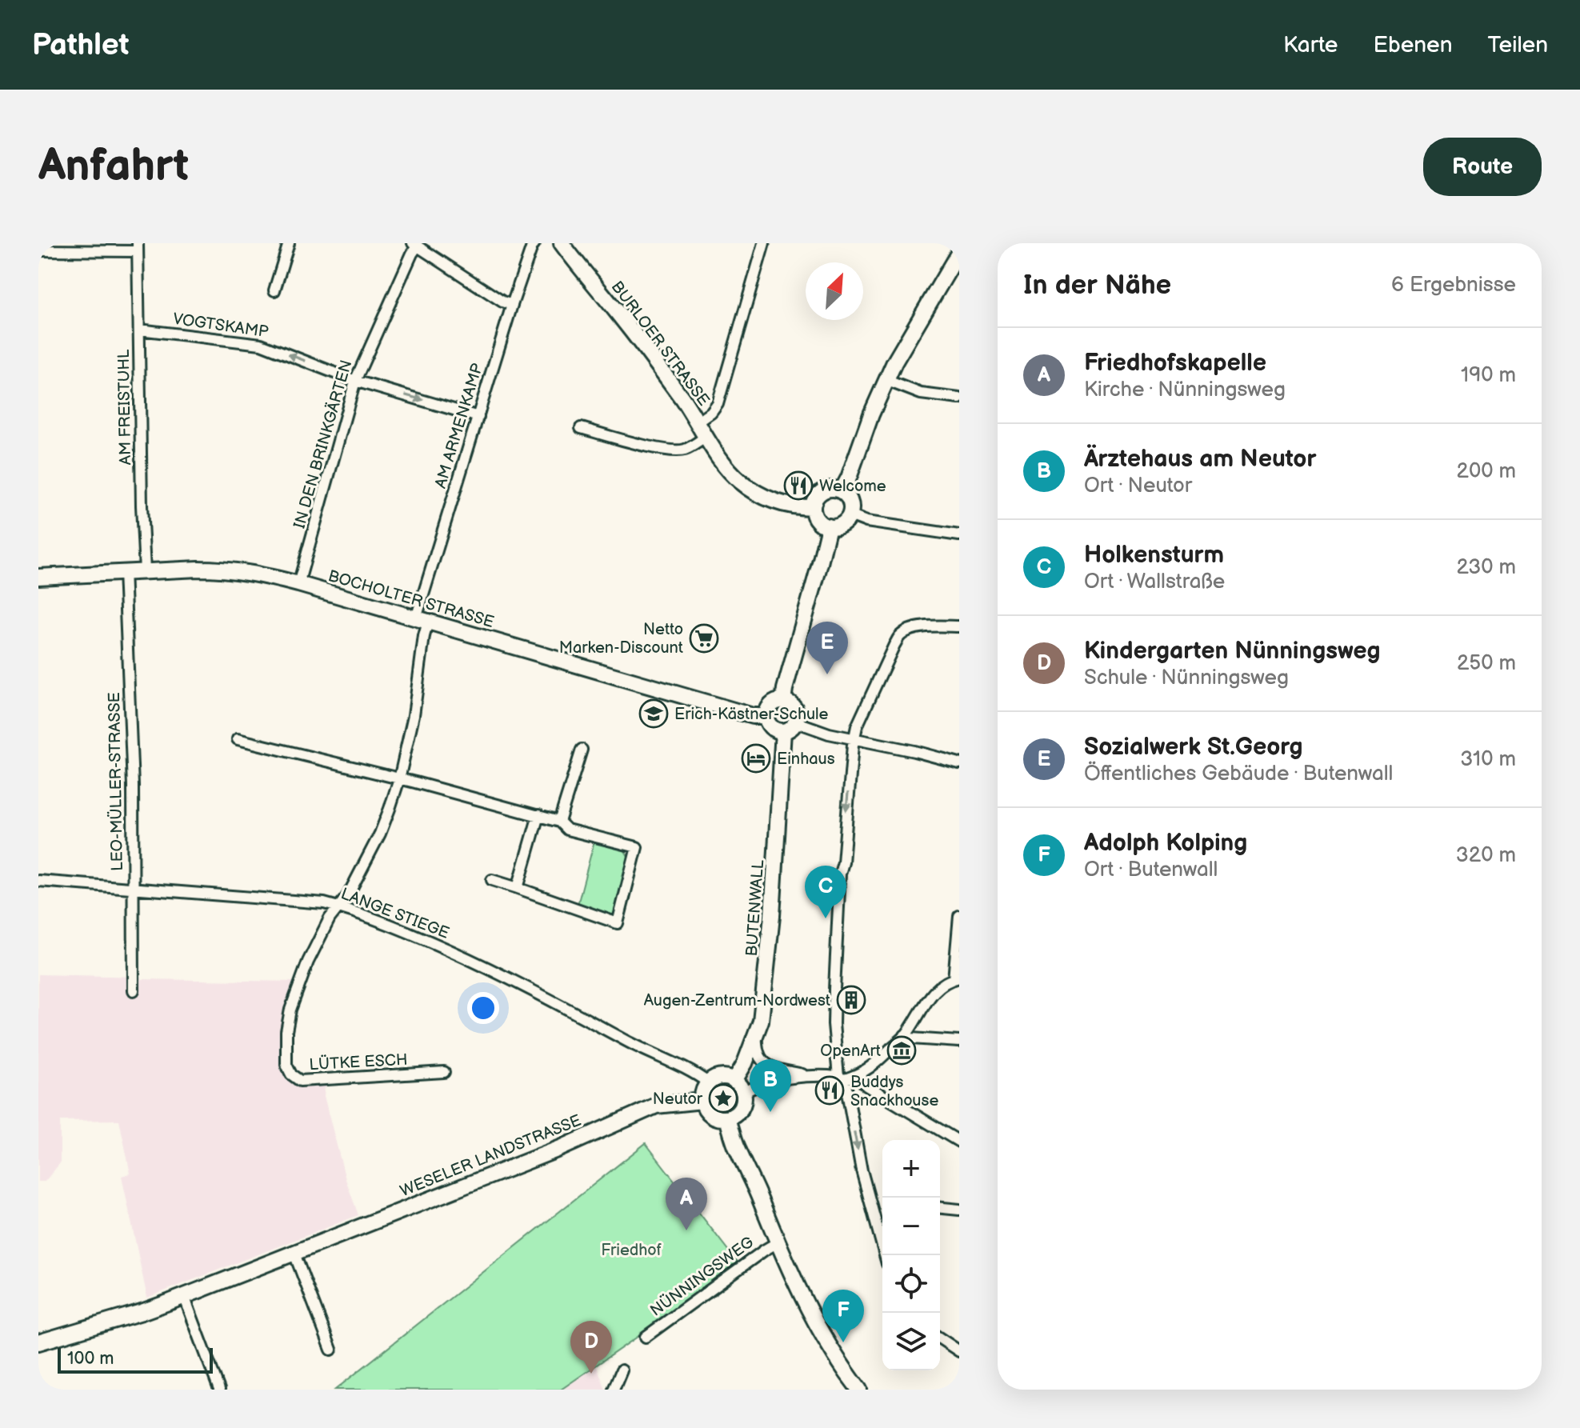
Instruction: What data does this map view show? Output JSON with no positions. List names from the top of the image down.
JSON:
{
  "streets": {
    "main road": [
      "BURLOER STRASSE",
      "BOCHOLTER STRASSE",
      "BUTENWALL",
      "WESELER LANDSTRASSE"
    ],
    "street": [
      "VOGTSKAMP",
      "AM FREISTUHL",
      "AM ARMENKAMP",
      "IN DEN BRINKGÄRTEN",
      "LEO-MÜLLER-STRASSE",
      "LANGE STIEGE",
      "LÜTKE ESCH",
      "NÜNNINGSWEG"
    ]
  },
  "crossings": [
    ["VOGTSKAMP", "AM FREISTUHL"],
    ["VOGTSKAMP", "AM ARMENKAMP"],
    ["VOGTSKAMP", "IN DEN BRINKGÄRTEN"],
    ["AM FREISTUHL", "BOCHOLTER STRASSE"],
    ["AM ARMENKAMP", "BOCHOLTER STRASSE"],
    ["AM ARMENKAMP", "LÜTKE ESCH"],
    ["IN DEN BRINKGÄRTEN", "BOCHOLTER STRASSE"],
    ["BOCHOLTER STRASSE", "LEO-MÜLLER-STRASSE"],
    ["BOCHOLTER STRASSE", "BUTENWALL"],
    ["BOCHOLTER STRASSE", "LÜTKE ESCH"],
    ["LEO-MÜLLER-STRASSE", "LANGE STIEGE"],
    ["BUTENWALL", "LANGE STIEGE"],
    ["BUTENWALL", "WESELER LANDSTRASSE"],
    ["LANGE STIEGE", "LÜTKE ESCH"],
    ["LANGE STIEGE", "WESELER LANDSTRASSE"]
  ],
  "parks": ["Friedhof"],
  "places": {
    "restaurant": ["Welcome", "Buddys Snackhouse"],
    "supermarket": ["Netto Marken-Discount"],
    "school or university": ["Erich-Kästner-Schule"],
    "hotel": ["Einhaus"],
    "building": ["Augen-Zentrum-Nordwest"],
    "museum": ["OpenArt"],
    "place": ["Neutor"]
  },
  "scale_bar": "100 m",
  "north": "top right",
  "page": {
    "header": "Pathlet",
    "nav": ["Karte", "Ebenen", "Teilen"],
    "buttons": "Route",
    "title": "Anfahrt",
    "heading": ["In der Nähe", "6 Ergebnisse"],
    "list": [
      {
        "mark": "A",
        "name": "Friedhofskapelle",
        "note": "Kirche · Nünningsweg",
        "value": "190 m"
      },
      {
        "mark": "B",
        "name": "Ärztehaus am Neutor",
        "note": "Ort · Neutor",
        "value": "200 m"
      },
      {
        "mark": "C",
        "name": "Holkensturm",
        "note": "Ort · Wallstraße",
        "value": "230 m"
      },
      {
        "mark": "D",
        "name": "Kindergarten Nünningsweg",
        "note": "Schule · Nünningsweg",
        "value": "250 m"
      },
      {
        "mark": "E",
        "name": "Sozialwerk St.Georg",
        "note": "Öffentliches Gebäude · Butenwall",
        "value": "310 m"
      },
      {
        "mark": "F",
        "name": "Adolph Kolping",
        "note": "Ort · Butenwall",
        "value": "320 m"
      }
    ],
    "pins": [
      "E",
      "C",
      "B",
      "A",
      "F",
      "D"
    ],
    "map_buttons": ["+", "−"],
    "scale": "100 m"
  }
}
